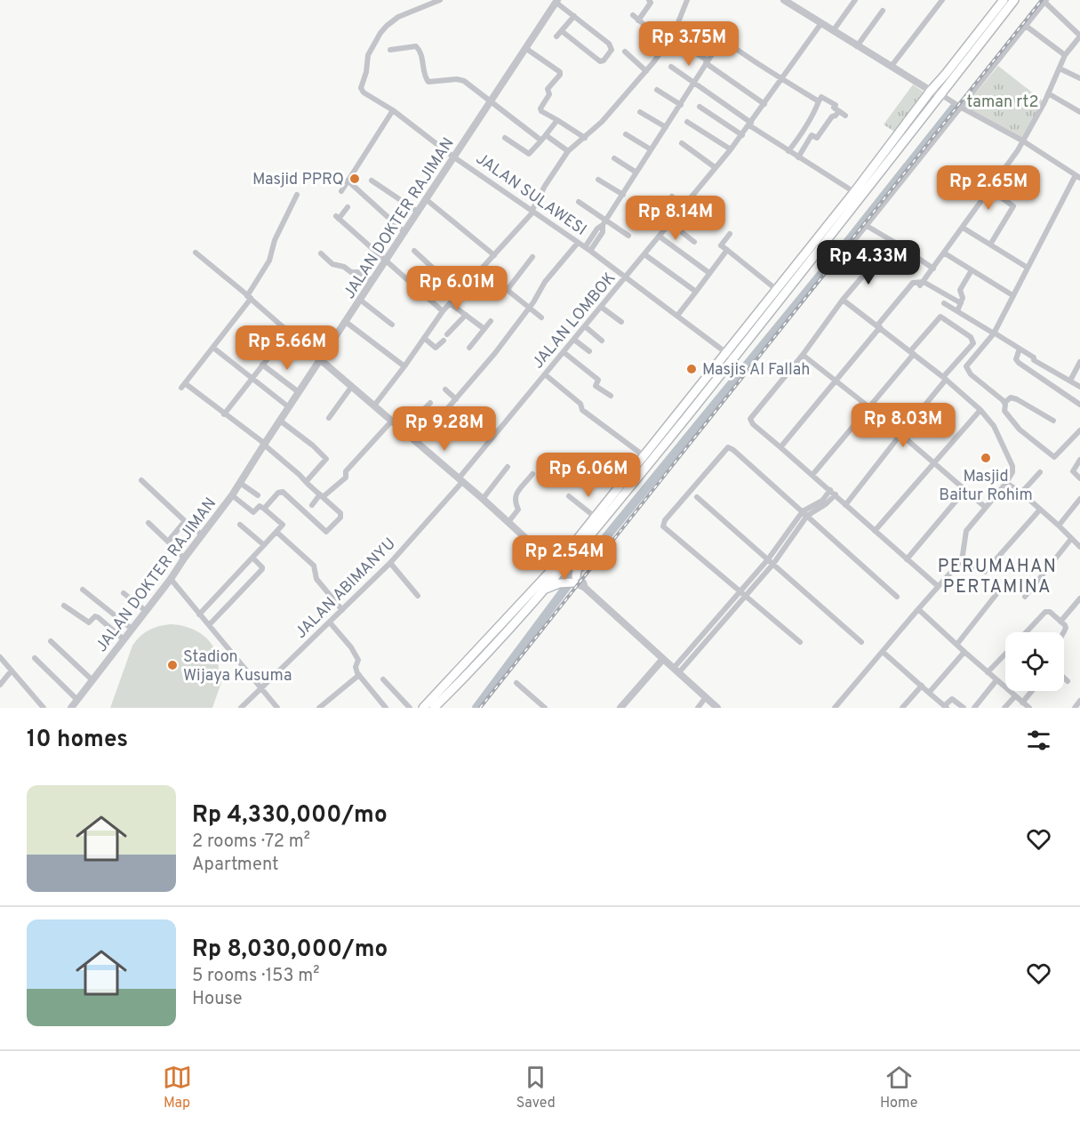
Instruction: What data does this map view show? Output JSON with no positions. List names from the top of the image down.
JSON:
{
  "streets": {
    "street": [
      "JALAN SULAWESI",
      "JALAN DOKTER RAJIMAN",
      "JALAN LOMBOK",
      "JALAN ABIMANYU"
    ]
  },
  "crossings": [
    ["JALAN SULAWESI", "JALAN DOKTER RAJIMAN"],
    ["JALAN SULAWESI", "JALAN LOMBOK"],
    ["JALAN LOMBOK", "JALAN ABIMANYU"]
  ],
  "districts": ["PERUMAHAN PERTAMINA"],
  "parks": ["taman rt2"],
  "places": [
    "Masjid PPRQ",
    "Masjis Al Fallah",
    "Masjid Baitur Rohim",
    "Stadion Wijaya Kusuma"
  ],
  "page": {
    "price": [
      "Rp 3.75M",
      "Rp 2.65M",
      "Rp 8.14M",
      "Rp 4.33M",
      "Rp 6.01M",
      "Rp 5.66M",
      "Rp 8.03M",
      "Rp 9.28M",
      "Rp 6.06M",
      "Rp 2.54M"
    ],
    "heading": "10 homes",
    "list": [
      {
        "name": "Rp 4,330,000/mo",
        "note": "2 rooms · 72 m² · Apartment"
      },
      {
        "name": "Rp 8,030,000/mo",
        "note": "5 rooms · 153 m² · House"
      }
    ],
    "tabs": ["Map", "Saved", "Home"]
  }
}
